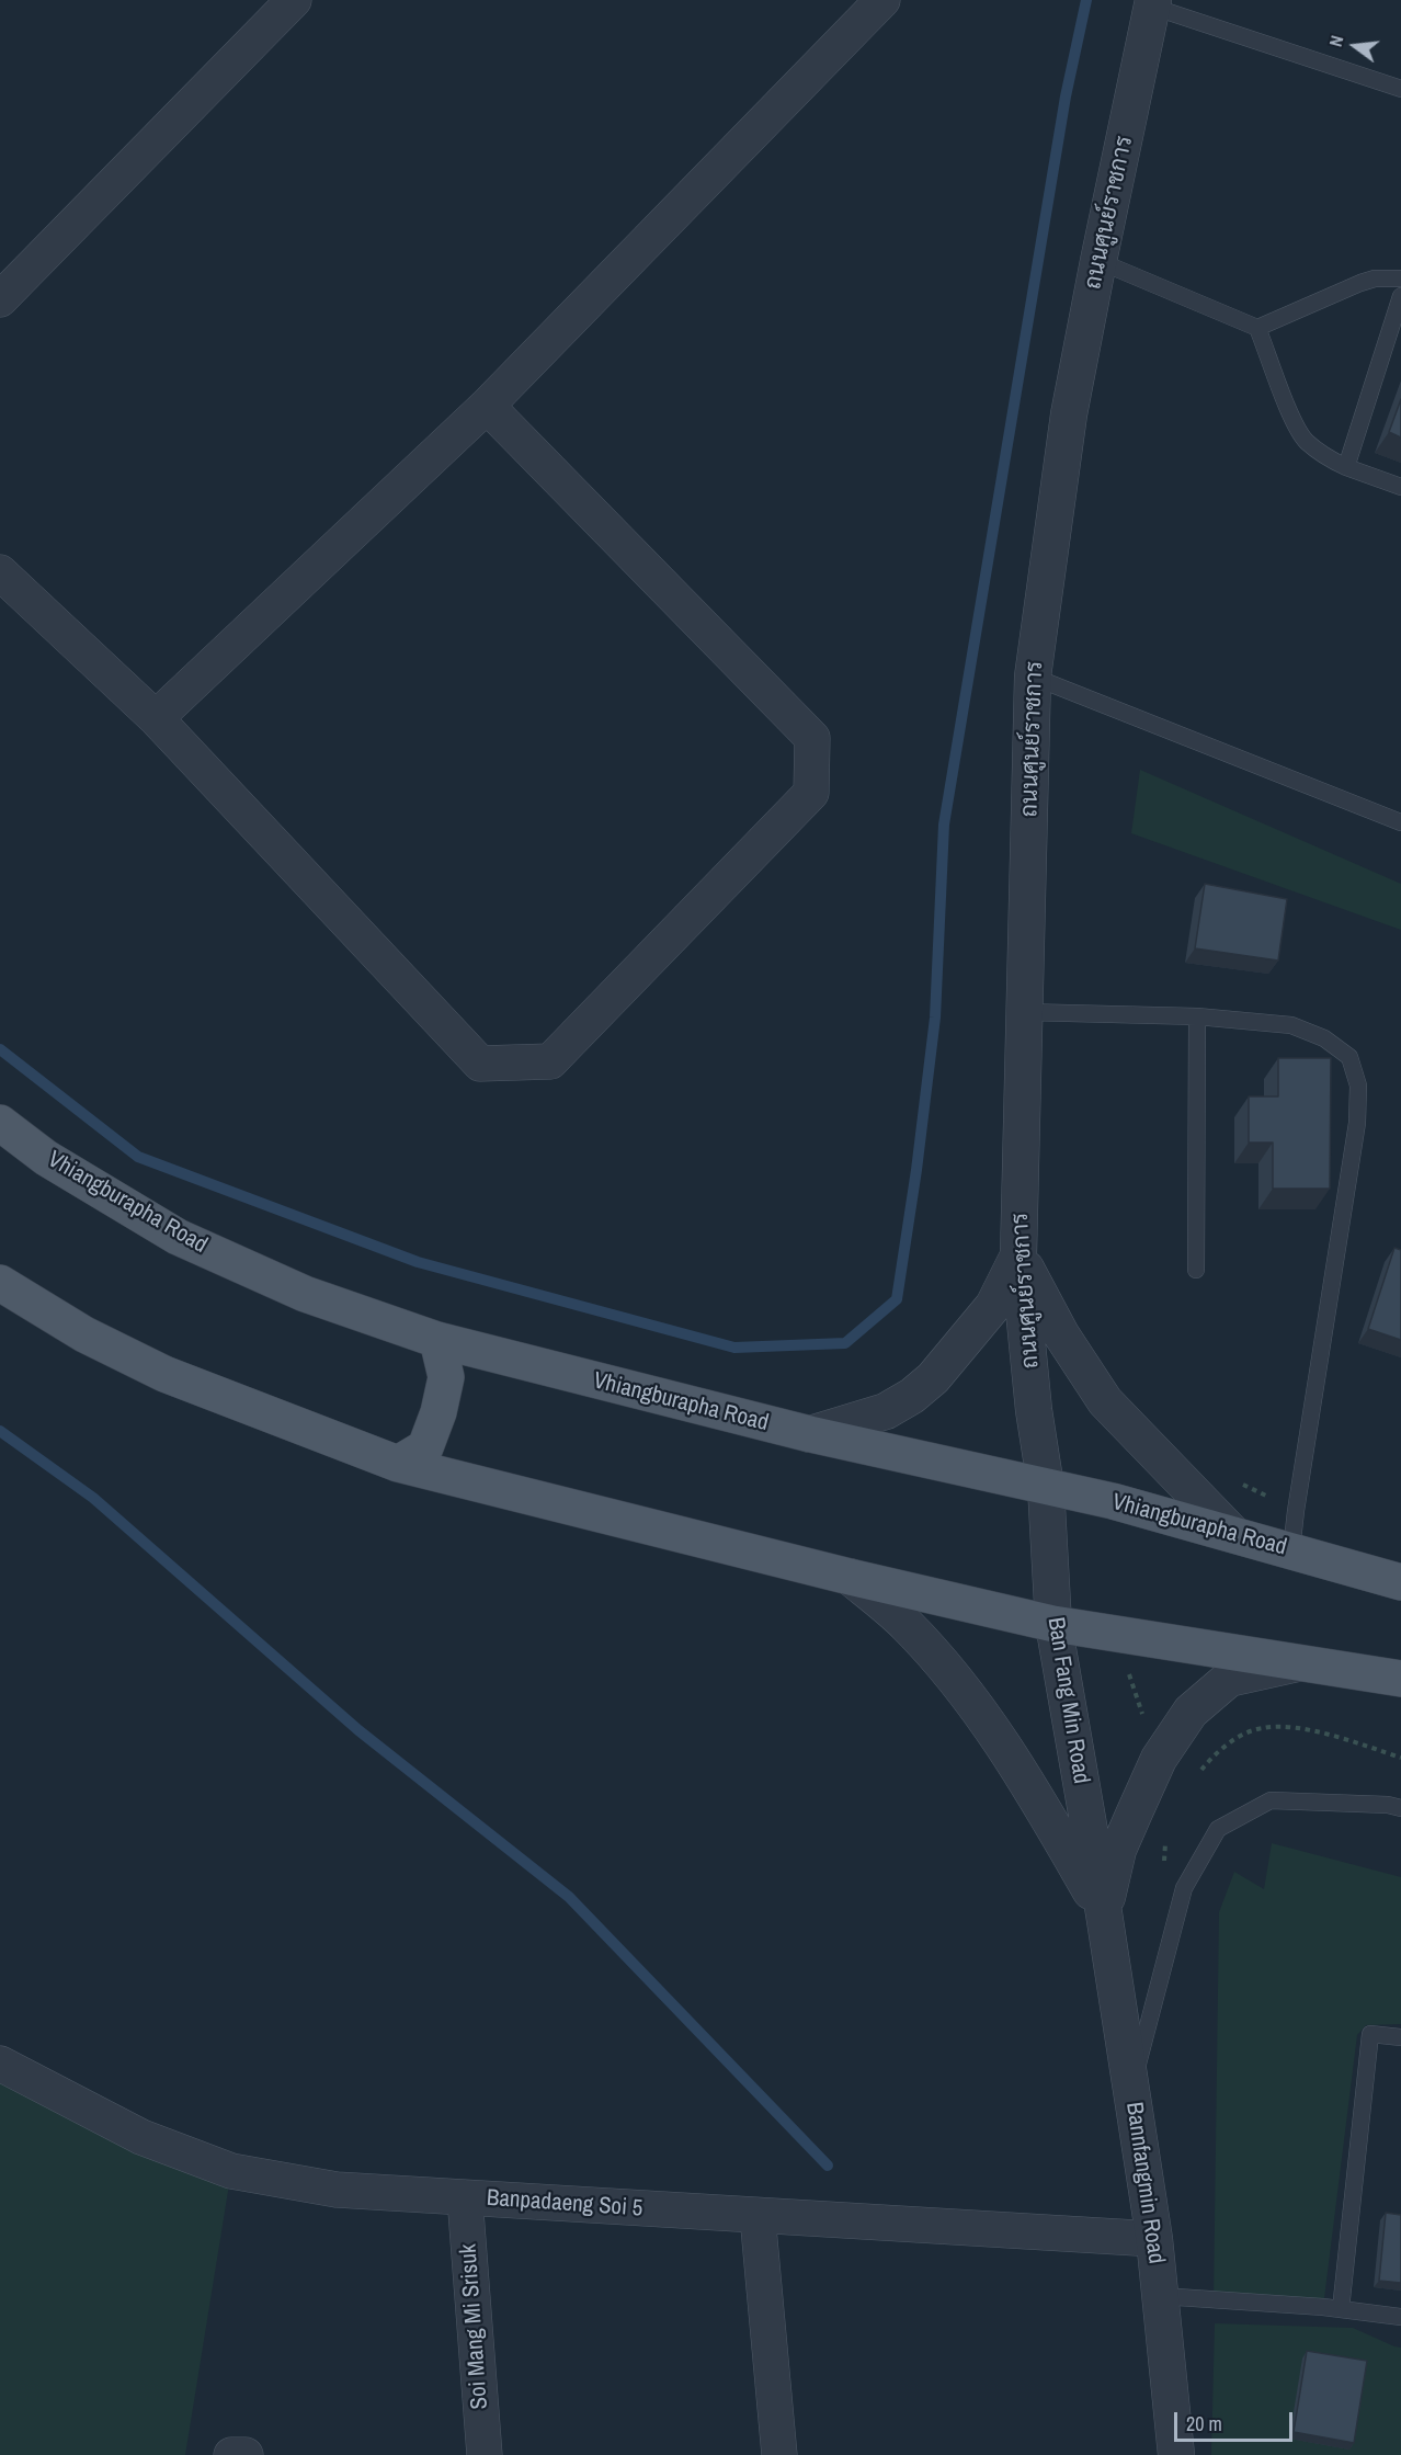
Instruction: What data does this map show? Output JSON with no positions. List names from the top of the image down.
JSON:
{
  "streets": {
    "main road": ["Vhiangburapha Road"],
    "street": [
      "ถนนศูนย์ราชการ",
      "Ban Fang Min Road",
      "Bannfangmin Road",
      "Banpadaeng Soi 5",
      "Soi Mang Mi Srisuk"
    ]
  },
  "crossings": [
    ["ถนนศูนย์ราชการ", "Vhiangburapha Road"],
    ["ถนนศูนย์ราชการ", "Ban Fang Min Road"],
    ["Vhiangburapha Road", "Ban Fang Min Road"],
    ["Ban Fang Min Road", "Bannfangmin Road"],
    ["Bannfangmin Road", "Banpadaeng Soi 5"],
    ["Banpadaeng Soi 5", "Soi Mang Mi Srisuk"]
  ],
  "scale_bar": "20 m",
  "north": "left"
}
